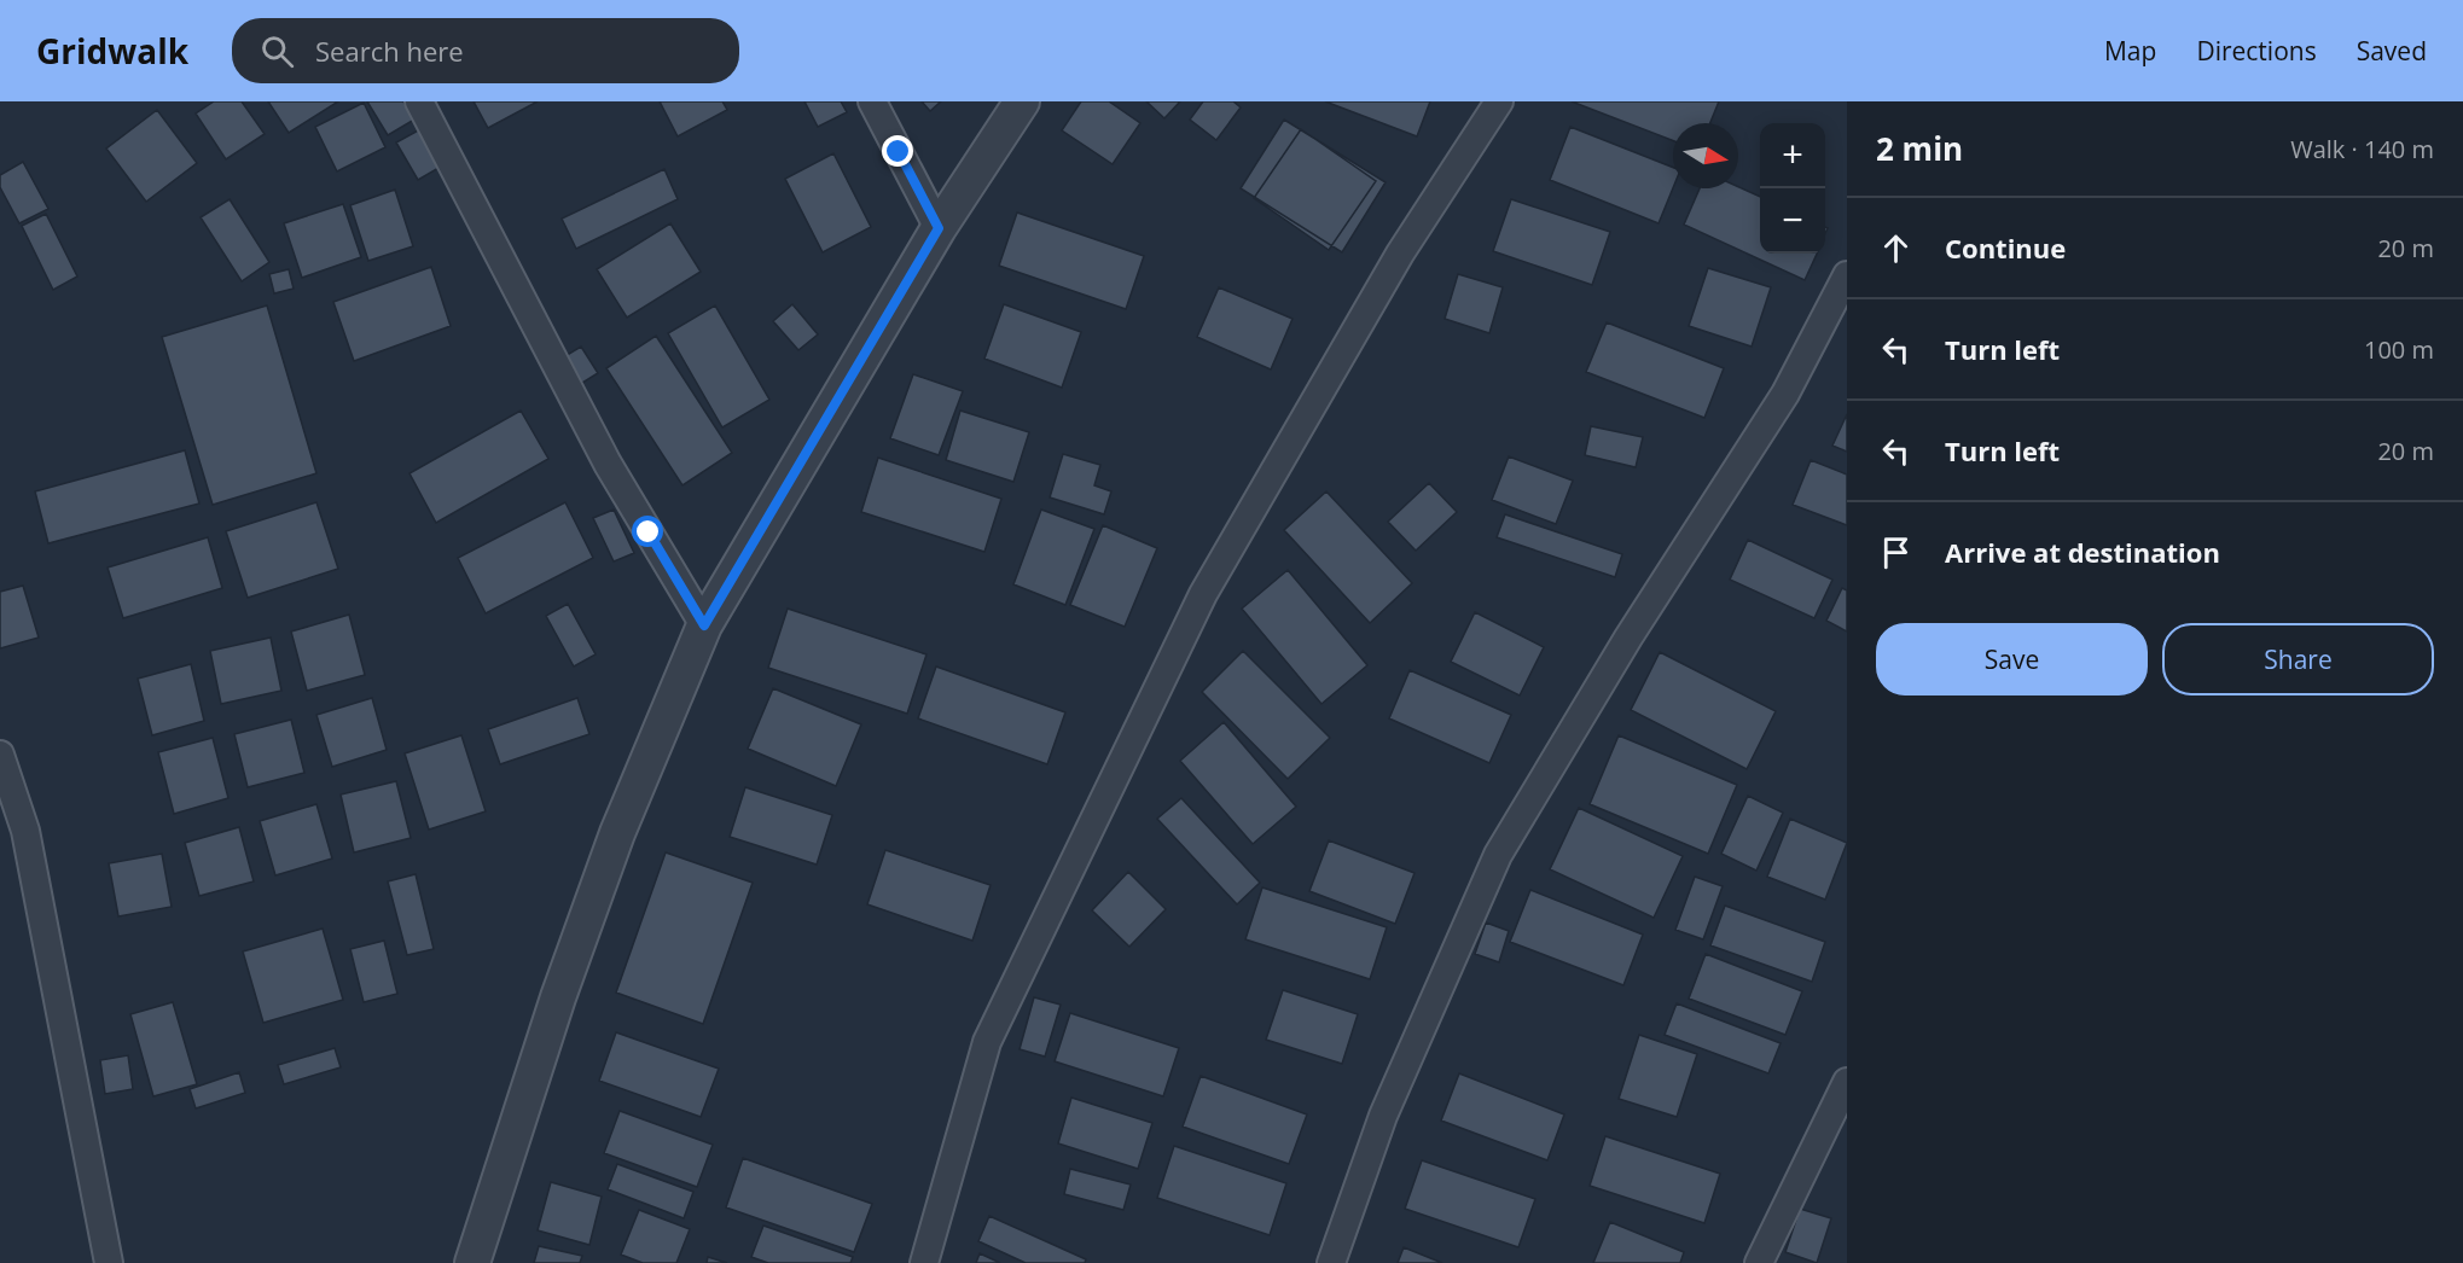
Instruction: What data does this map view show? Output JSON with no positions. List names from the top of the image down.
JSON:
{
  "north": "right",
  "page": {
    "header": "Gridwalk",
    "search": "Search here",
    "nav": ["Map", "Directions", "Saved"],
    "heading": ["2 min", "Walk · 140 m"],
    "map_buttons": ["+", "−"],
    "list": [
      ["Continue", "20 m"],
      ["Turn left", "100 m"],
      ["Turn left", "20 m"],
      "Arrive at destination"
    ],
    "buttons": ["Save", "Share"]
  }
}
